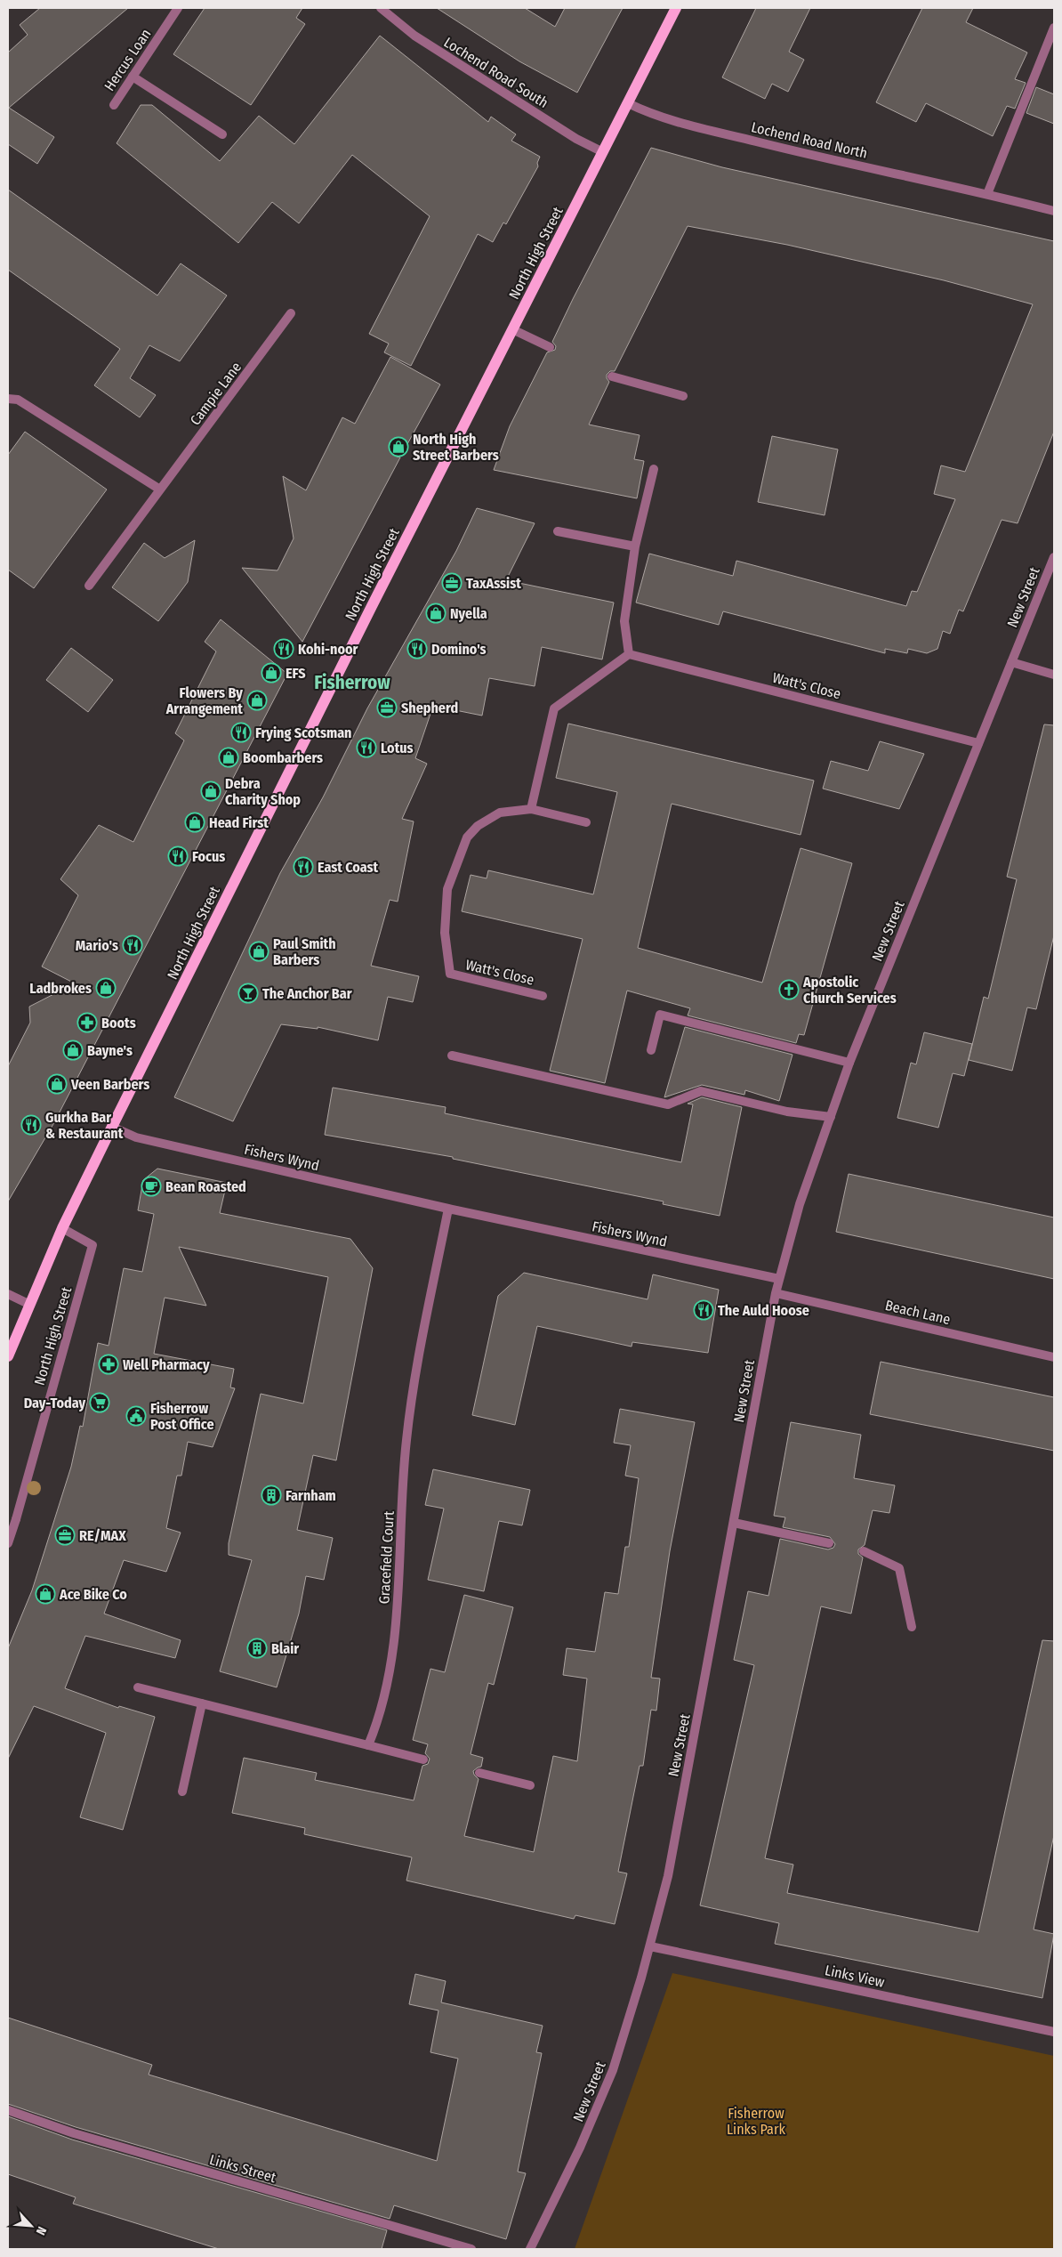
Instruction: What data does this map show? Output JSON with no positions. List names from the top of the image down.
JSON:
{
  "streets": {
    "main road": ["North High Street"],
    "street": [
      "Hercus Loan",
      "Lochend Road South",
      "Lochend Road North",
      "Campie Lane",
      "New Street",
      "Watt's Close",
      "Fishers Wynd",
      "Beach Lane",
      "Gracefield Court",
      "Links View",
      "Links Street"
    ]
  },
  "crossings": [
    ["Lochend Road South", "North High Street"],
    ["Lochend Road North", "North High Street"],
    ["North High Street", "Fishers Wynd"],
    ["New Street", "Watt's Close"],
    ["New Street", "Fishers Wynd"],
    ["New Street", "Beach Lane"],
    ["New Street", "Links View"],
    ["Fishers Wynd", "Gracefield Court"]
  ],
  "districts": ["Fisherrow"],
  "parks": ["Fisherrow Links Park"],
  "places": {
    "shop": [
      "North High Street Barbers",
      "Nyella",
      "EFS",
      "Flowers By Arrangement",
      "Boombarbers",
      "Debra Charity Shop",
      "Head First",
      "Paul Smith Barbers",
      "Ladbrokes",
      "Bayne's",
      "Veen Barbers",
      "Ace Bike Co"
    ],
    "office": ["TaxAssist", "Shepherd", "RE/MAX"],
    "restaurant": [
      "Kohi-noor",
      "Domino's",
      "Frying Scotsman",
      "Lotus",
      "Focus",
      "East Coast",
      "Mario's",
      "Gurkha Bar & Restaurant",
      "The Auld Hoose"
    ],
    "church": ["Apostolic Church Services"],
    "bar": ["The Anchor Bar"],
    "pharmacy": ["Boots", "Well Pharmacy"],
    "cafe": ["Bean Roasted"],
    "supermarket": ["Day-Today"],
    "public building": ["Fisherrow Post Office"],
    "building": ["Farnham", "Blair"]
  },
  "north": "bottom right"
}
